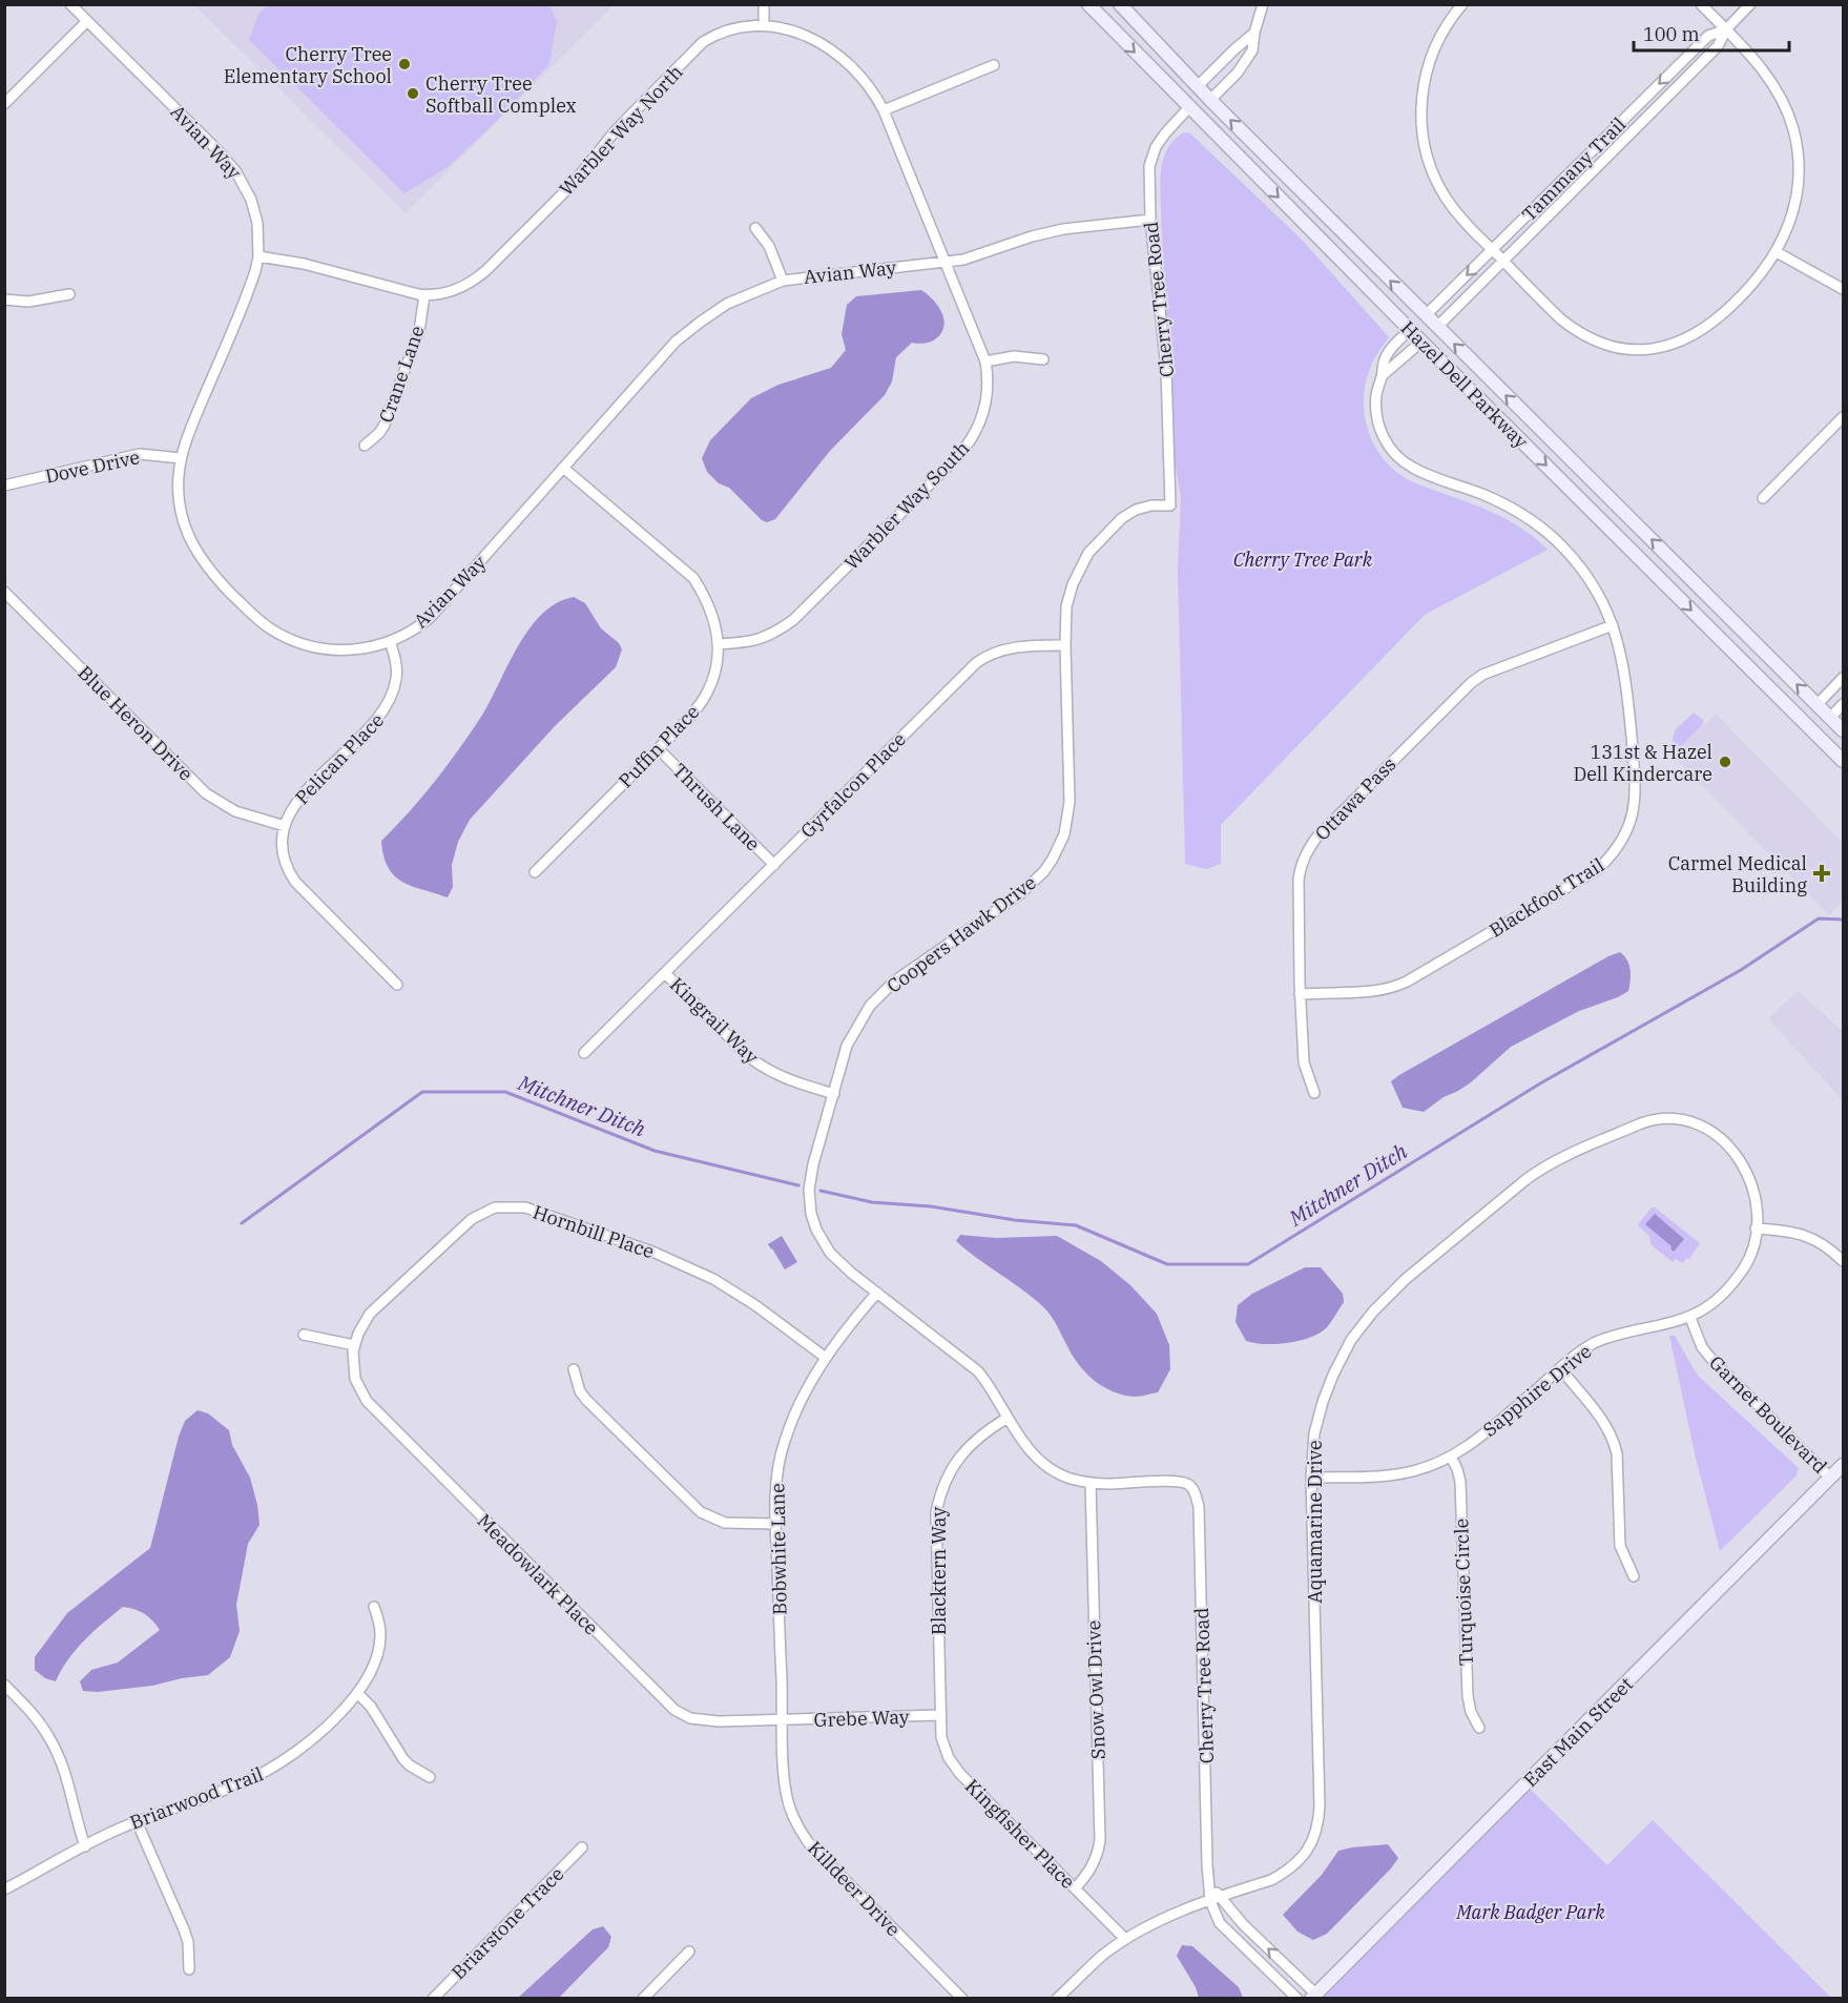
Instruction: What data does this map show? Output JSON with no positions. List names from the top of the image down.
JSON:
{
  "streets": {
    "main road": ["Hazel Dell Parkway", "East Main Street"],
    "street": [
      "Warbler Way North",
      "Avian Way",
      "Tammany Trail",
      "Cherry Tree Road",
      "Crane Lane",
      "Dove Drive",
      "Warbler Way South",
      "Blue Heron Drive",
      "Puffin Place",
      "Pelican Place",
      "Gyrfalcon Place",
      "Ottawa Pass",
      "Thrush Lane",
      "Blackfoot Trail",
      "Coopers Hawk Drive",
      "Kingrail Way",
      "Hornbill Place",
      "Sapphire Drive",
      "Garnet Boulevard",
      "Aquamarine Drive",
      "Bobwhite Lane",
      "Blacktern Way",
      "Meadowlark Place",
      "Turquoise Circle",
      "Snow Owl Drive",
      "Grebe Way",
      "Briarwood Trail",
      "Kingfisher Place",
      "Killdeer Drive",
      "Briarstone Trace"
    ]
  },
  "crossings": [
    ["Warbler Way North", "Avian Way"],
    ["Warbler Way North", "Crane Lane"],
    ["Warbler Way North", "Warbler Way South"],
    ["Avian Way", "Cherry Tree Road"],
    ["Avian Way", "Dove Drive"],
    ["Avian Way", "Warbler Way South"],
    ["Avian Way", "Puffin Place"],
    ["Avian Way", "Pelican Place"],
    ["Tammany Trail", "Hazel Dell Parkway"],
    ["Cherry Tree Road", "Hazel Dell Parkway"],
    ["Cherry Tree Road", "Coopers Hawk Drive"],
    ["Cherry Tree Road", "Aquamarine Drive"],
    ["Hazel Dell Parkway", "Blackfoot Trail"],
    ["Warbler Way South", "Puffin Place"],
    ["Blue Heron Drive", "Pelican Place"],
    ["Puffin Place", "Thrush Lane"],
    ["Gyrfalcon Place", "Thrush Lane"],
    ["Gyrfalcon Place", "Coopers Hawk Drive"],
    ["Gyrfalcon Place", "Kingrail Way"],
    ["Ottawa Pass", "Blackfoot Trail"],
    ["Coopers Hawk Drive", "Kingrail Way"],
    ["Coopers Hawk Drive", "Bobwhite Lane"],
    ["Coopers Hawk Drive", "Blacktern Way"],
    ["Coopers Hawk Drive", "Snow Owl Drive"],
    ["Hornbill Place", "Bobwhite Lane"],
    ["Hornbill Place", "Meadowlark Place"],
    ["Sapphire Drive", "Garnet Boulevard"],
    ["Sapphire Drive", "Aquamarine Drive"],
    ["Sapphire Drive", "Turquoise Circle"],
    ["Garnet Boulevard", "East Main Street"],
    ["Aquamarine Drive", "Kingfisher Place"],
    ["Bobwhite Lane", "Meadowlark Place"],
    ["Bobwhite Lane", "Grebe Way"],
    ["Bobwhite Lane", "Killdeer Drive"],
    ["Blacktern Way", "Grebe Way"],
    ["Blacktern Way", "Kingfisher Place"],
    ["Meadowlark Place", "Grebe Way"],
    ["Meadowlark Place", "Killdeer Drive"],
    ["Snow Owl Drive", "Kingfisher Place"],
    ["Grebe Way", "Kingfisher Place"],
    ["Grebe Way", "Killdeer Drive"]
  ],
  "water": ["Mitchner Ditch"],
  "parks": ["Cherry Tree Park", "Mark Badger Park"],
  "places": {
    "other": ["Cherry Tree Elementary School", "Cherry Tree Softball Complex", "131st & Hazel Dell Kindercare"],
    "health": ["Carmel Medical Building"]
  },
  "scale_bar": "100 m"
}
